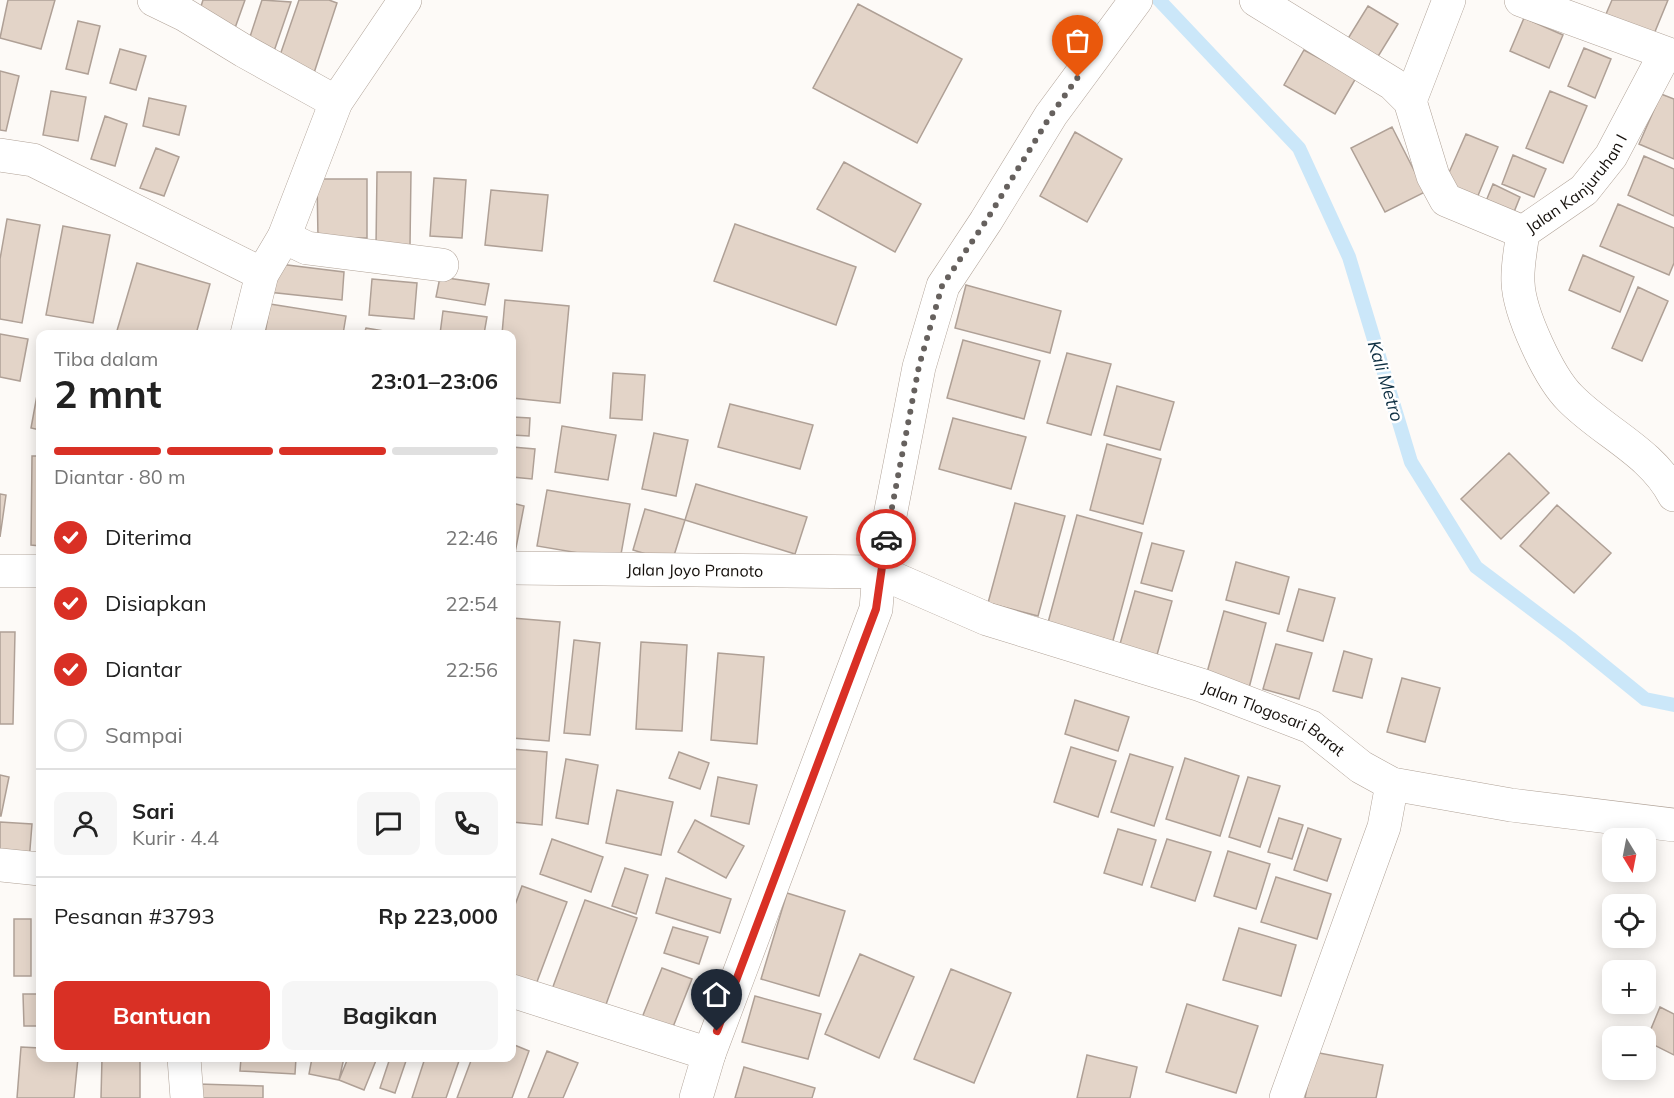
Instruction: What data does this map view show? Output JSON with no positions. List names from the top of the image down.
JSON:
{
  "streets": {
    "street": ["Jalan Kanjuruhan I", "Jalan Joyo Pranoto", "Jalan Tlogosari Barat"]
  },
  "crossings": [
    ["Jalan Joyo Pranoto", "Jalan Tlogosari Barat"]
  ],
  "water": ["Kali Metro"],
  "north": "bottom",
  "page": {
    "heading": ["2 mnt", "Tiba dalam", "23:01–23:06"],
    "panel": [
      "Sari",
      "Kurir · 4.4",
      "Pesanan #3793",
      "Rp 223,000"
    ],
    "bar": "Diantar · 80 m",
    "list": [
      ["Diterima", "22:46"],
      ["Disiapkan", "22:54"],
      ["Diantar", "22:56"],
      "Sampai"
    ],
    "map_buttons": ["+", "−"],
    "buttons": ["Bantuan", "Bagikan"]
  }
}
